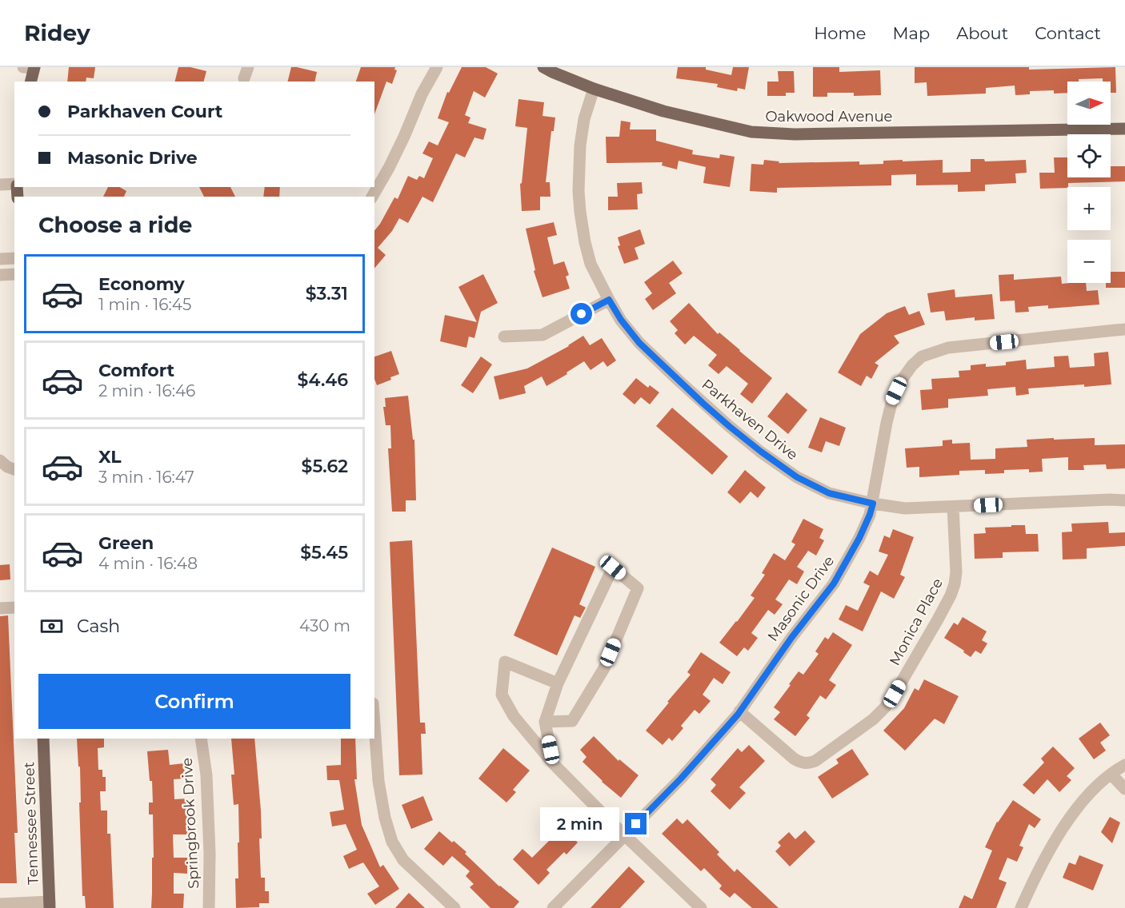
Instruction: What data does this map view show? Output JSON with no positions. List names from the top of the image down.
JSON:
{
  "streets": {
    "main road": ["Oakwood Avenue", "Tennessee Street"],
    "street": [
      "Parkhaven Drive",
      "Masonic Drive",
      "Monica Place",
      "Springbrook Drive"
    ]
  },
  "crossings": [
    ["Oakwood Avenue", "Parkhaven Drive"],
    ["Parkhaven Drive", "Masonic Drive"],
    ["Parkhaven Drive", "Monica Place"],
    ["Masonic Drive", "Monica Place"]
  ],
  "north": "right",
  "page": {
    "header": "Ridey",
    "nav": [
      "Home",
      "Map",
      "About",
      "Contact"
    ],
    "map_buttons": ["+", "−"],
    "banner": ["Parkhaven Court", "Masonic Drive"],
    "heading": "Choose a ride",
    "list": [
      {
        "name": "Economy",
        "note": "1 min · 16:45",
        "value": "$3.31"
      },
      {
        "name": "Comfort",
        "note": "2 min · 16:46",
        "value": "$4.46"
      },
      {
        "name": "XL",
        "note": "3 min · 16:47",
        "value": "$5.62"
      },
      {
        "name": "Green",
        "note": "4 min · 16:48",
        "value": "$5.45"
      }
    ],
    "pay": ["Cash", "430 m"],
    "buttons": "Confirm",
    "bubble": "2 min"
  }
}
